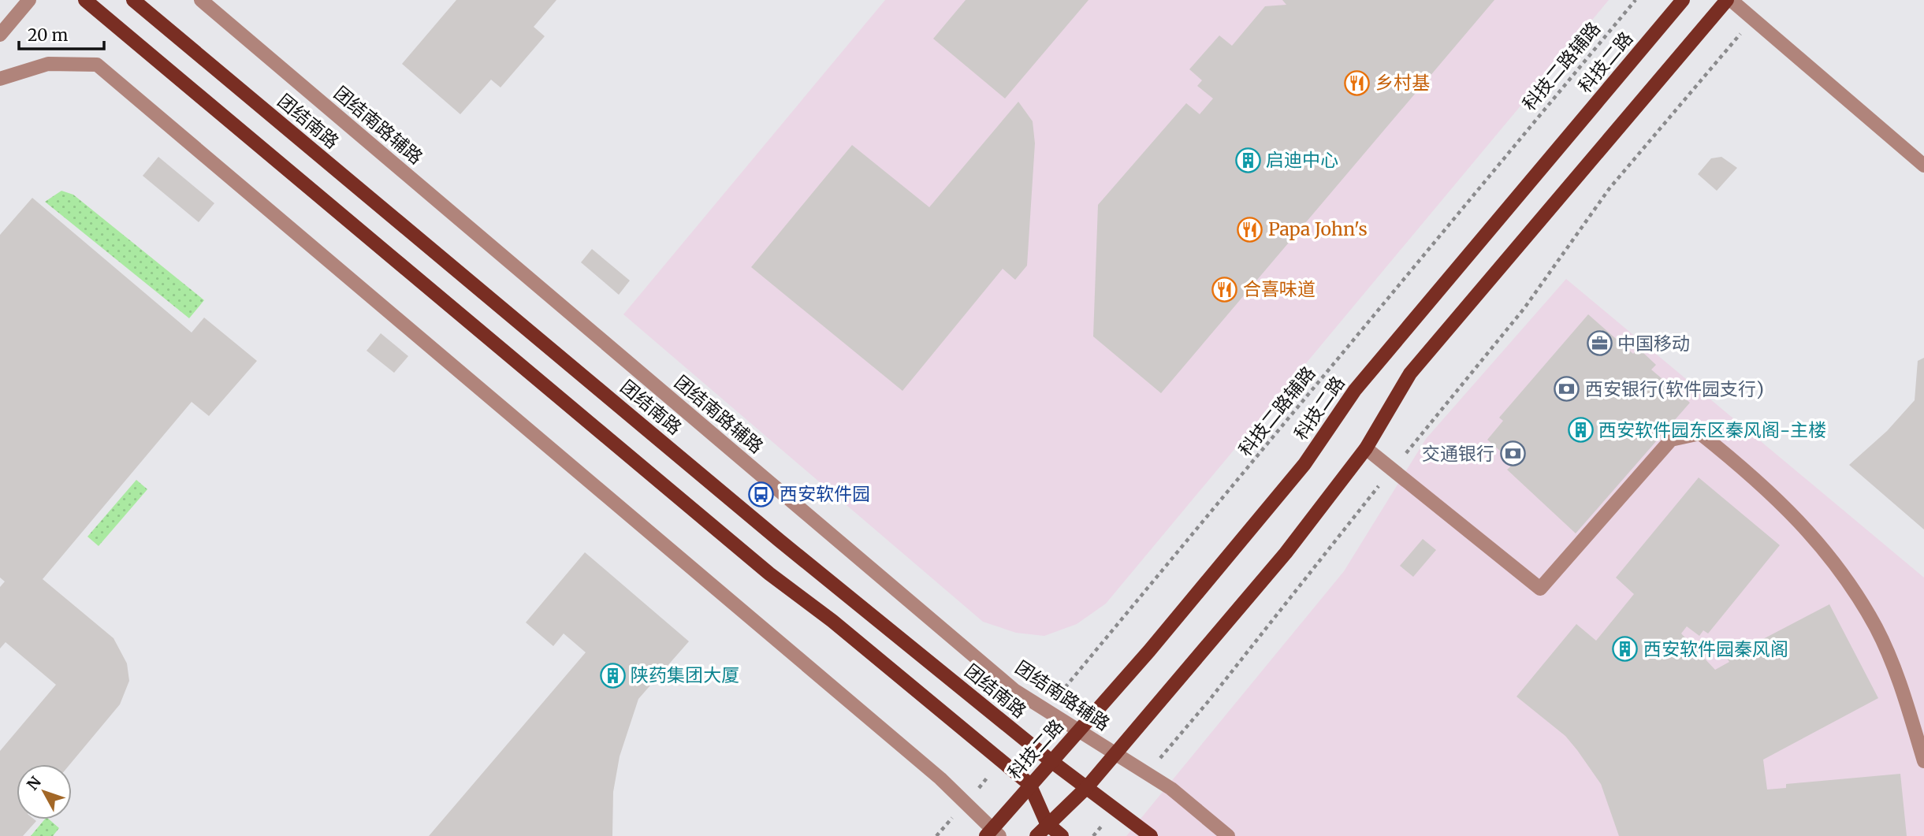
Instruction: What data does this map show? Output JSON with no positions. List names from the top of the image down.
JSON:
{
  "streets": {
    "main road": ["科技二路", "团结南路"],
    "street": ["团结南路辅路"],
    "path": ["科技二路辅路"]
  },
  "crossings": [
    ["科技二路", "团结南路"],
    ["科技二路", "团结南路辅路"],
    ["科技二路辅路", "团结南路辅路"]
  ],
  "places": {
    "restaurant": ["乡村基", "Papa John's", "合喜味道"],
    "building": [
      "启迪中心",
      "西安软件园东区秦风阁-主楼",
      "西安软件园秦风阁",
      "陕药集团大厦"
    ],
    "office": ["中国移动"],
    "bank": ["西安银行(软件园支行)", "交通银行"],
    "bus stop": ["西安软件园"]
  },
  "scale_bar": "20 m",
  "north": "top left"
}
